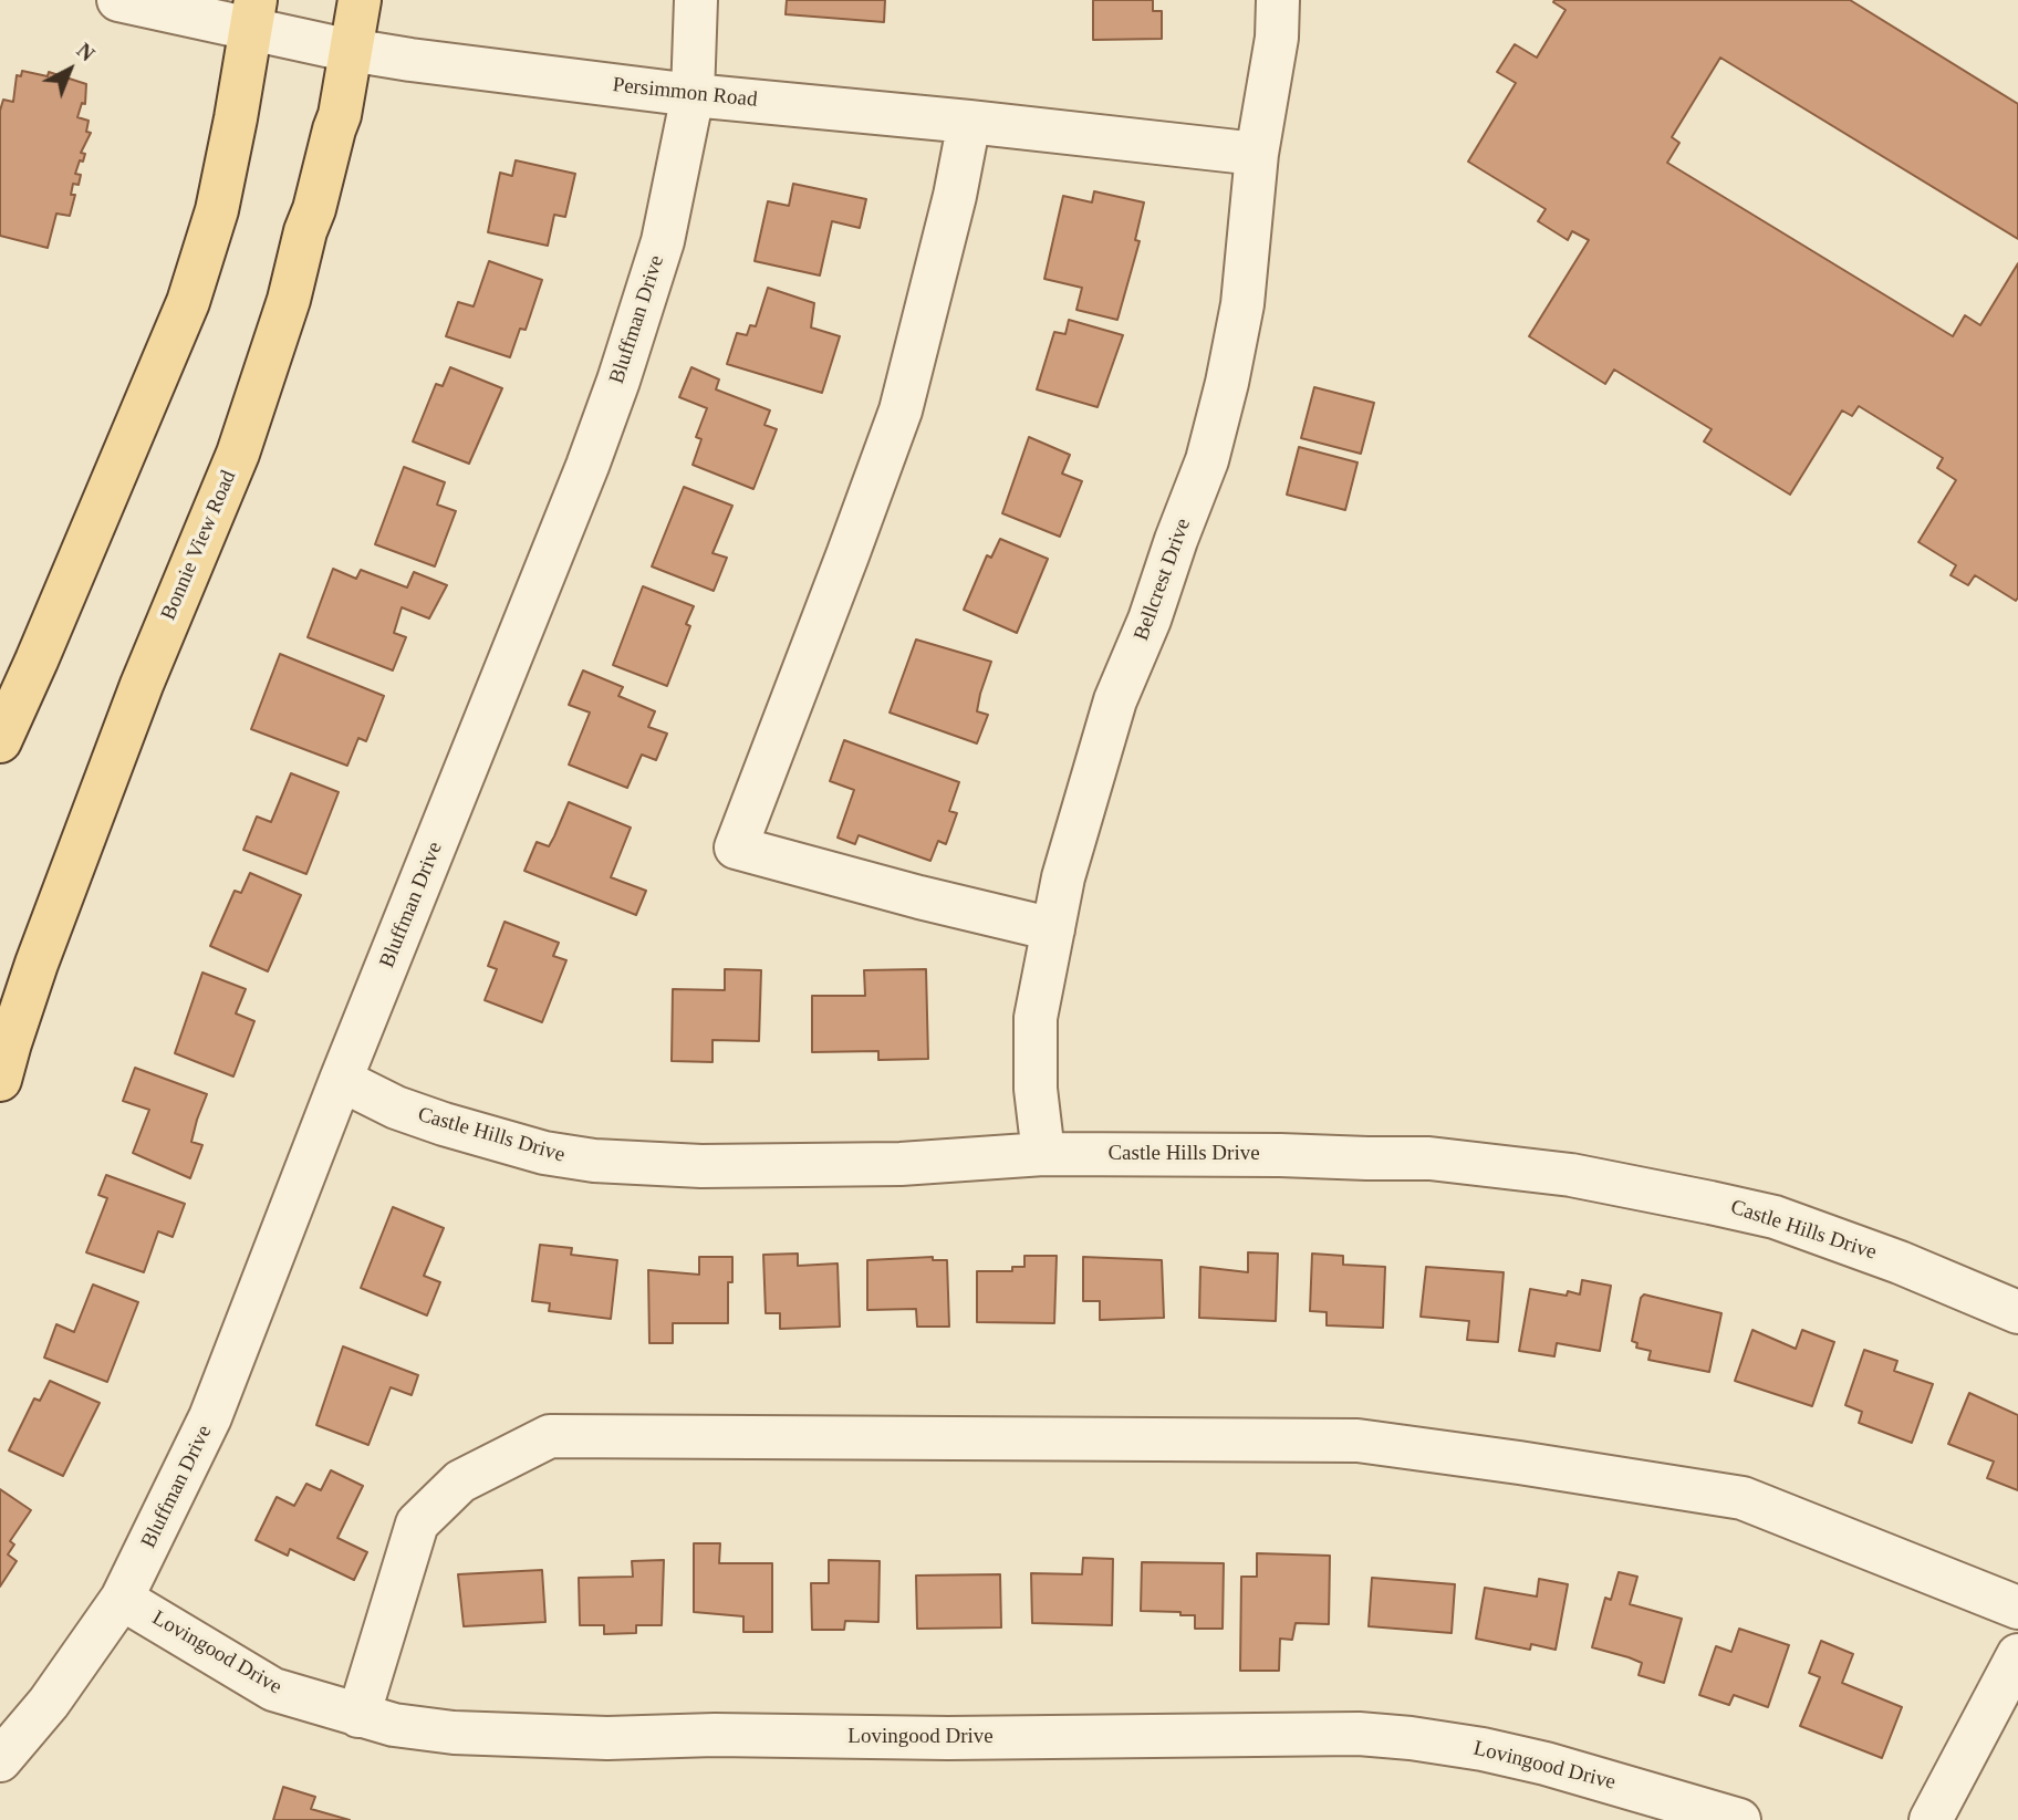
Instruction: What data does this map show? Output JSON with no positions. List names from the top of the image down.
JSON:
{
  "streets": {
    "main road": ["Bonnie View Road"],
    "street": [
      "Persimmon Road",
      "Bluffman Drive",
      "Bellcrest Drive",
      "Castle Hills Drive",
      "Lovingood Drive"
    ]
  },
  "crossings": [
    ["Persimmon Road", "Bluffman Drive"],
    ["Persimmon Road", "Bonnie View Road"],
    ["Persimmon Road", "Bellcrest Drive"],
    ["Bluffman Drive", "Castle Hills Drive"],
    ["Bluffman Drive", "Lovingood Drive"],
    ["Bellcrest Drive", "Castle Hills Drive"]
  ],
  "north": "top right"
}
